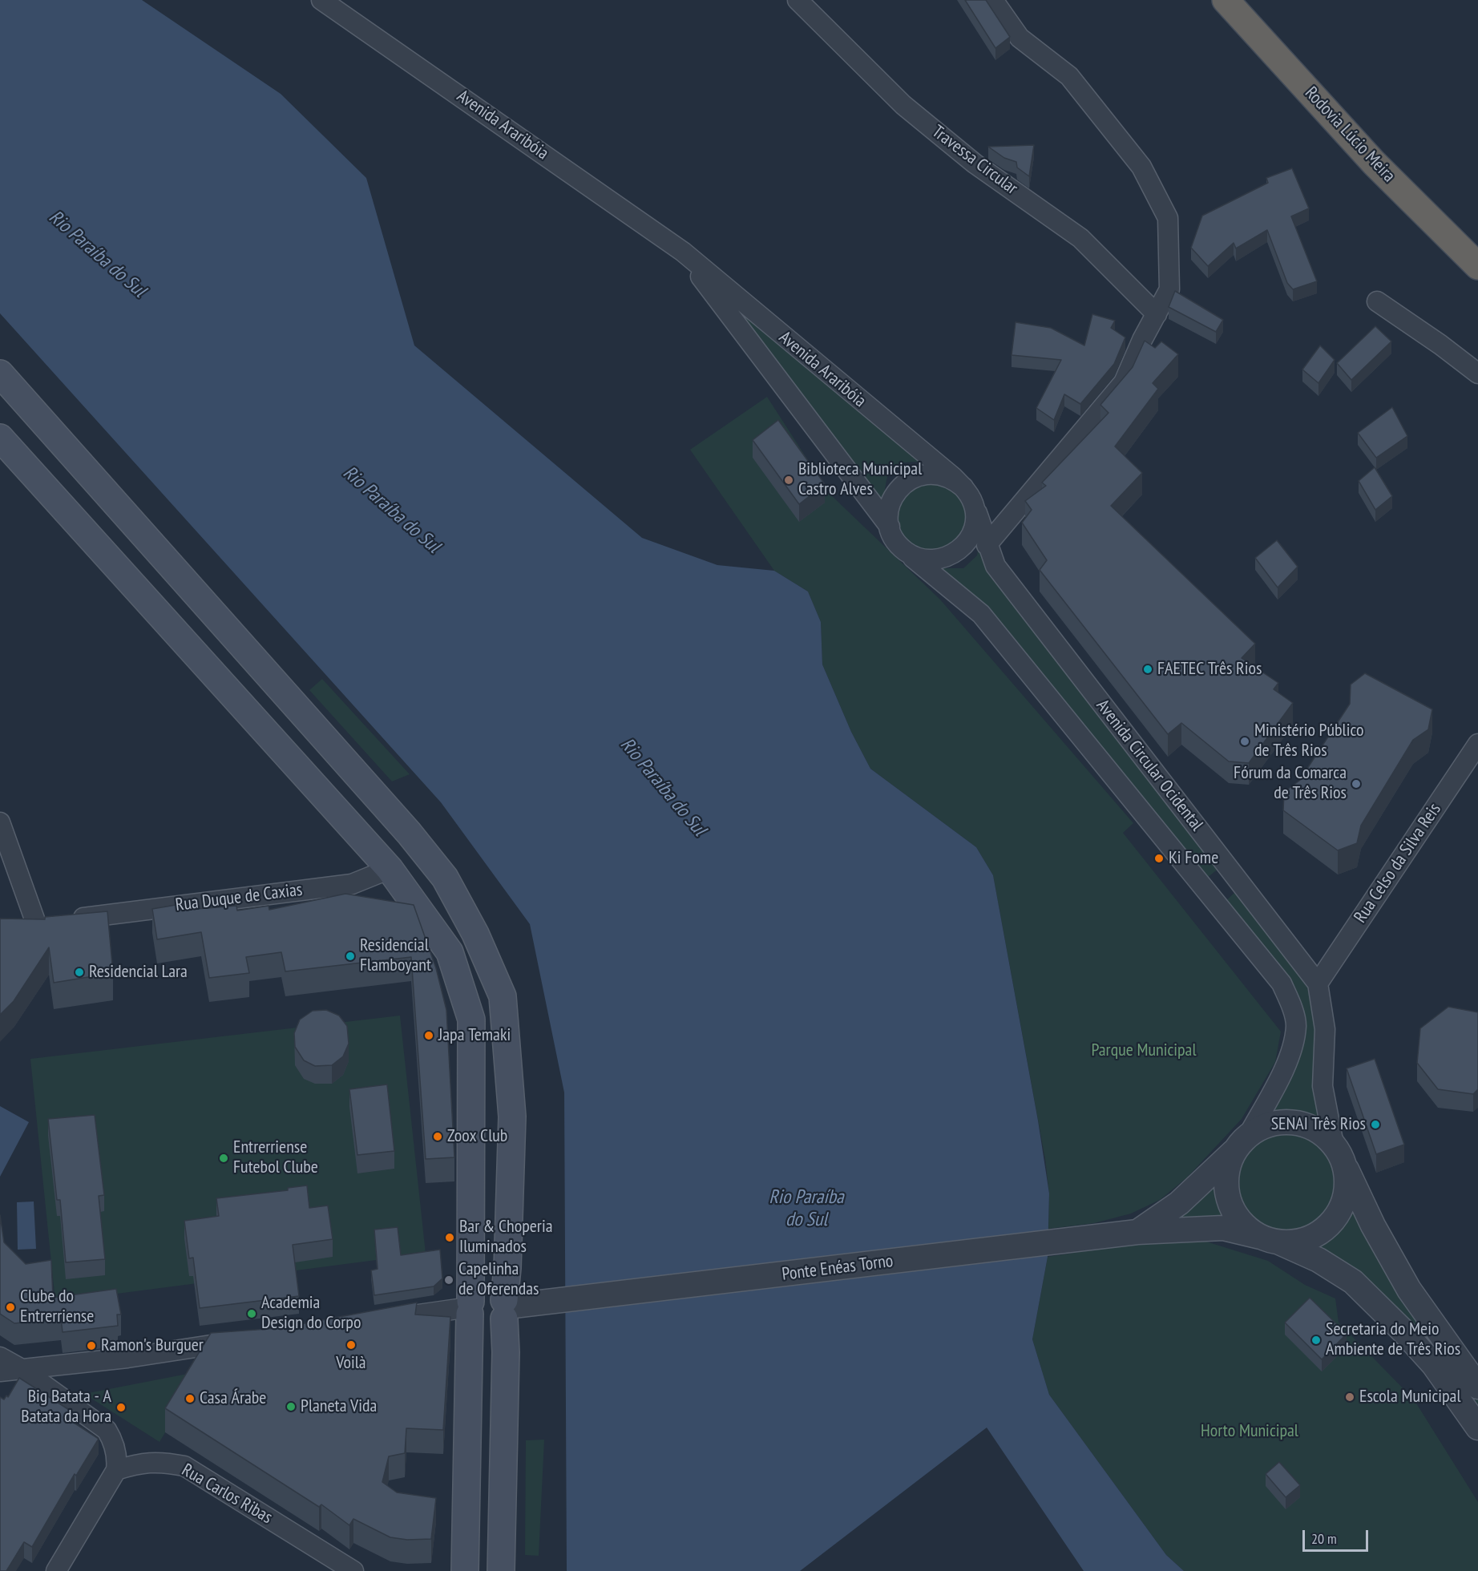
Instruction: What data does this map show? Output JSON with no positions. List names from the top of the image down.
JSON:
{
  "streets": {
    "highway": ["Rodovia Lúcio Meira"],
    "street": [
      "Avenida Araribóia",
      "Travessa Circular",
      "Avenida Circular Ocidental",
      "Rua Celso da Silva Reis",
      "Rua Duque de Caxias",
      "Ponte Enéas Torno",
      "Rua Carlos Ribas"
    ]
  },
  "crossings": [
    ["Avenida Araribóia", "Avenida Circular Ocidental"],
    ["Avenida Circular Ocidental", "Rua Celso da Silva Reis"],
    ["Avenida Circular Ocidental", "Ponte Enéas Torno"]
  ],
  "water": ["Rio Paraíba do Sul"],
  "parks": ["Parque Municipal", "Horto Municipal"],
  "places": [
    "Biblioteca Municipal Castro Alves",
    "FAETEC Três Rios",
    "Ministério Público de Três Rios",
    "Fórum da Comarca de Três Rios",
    "Ki Fome",
    "Residencial Flamboyant",
    "Residencial Lara",
    "Japa Temaki",
    "SENAI Três Rios",
    "Zoox Club",
    "Entrerriense Futebol Clube",
    "Bar & Choperia Iluminados",
    "Capelinha de Oferendas",
    "Clube do Entrerriense",
    "Academia Design do Corpo",
    "Secretaria do Meio Ambiente de Três Rios",
    "Voilà",
    "Ramon's Burguer",
    "Escola Municipal",
    "Casa Árabe",
    "Planeta Vida",
    "Big Batata - A Batata da Hora"
  ],
  "scale_bar": "20 m"
}
